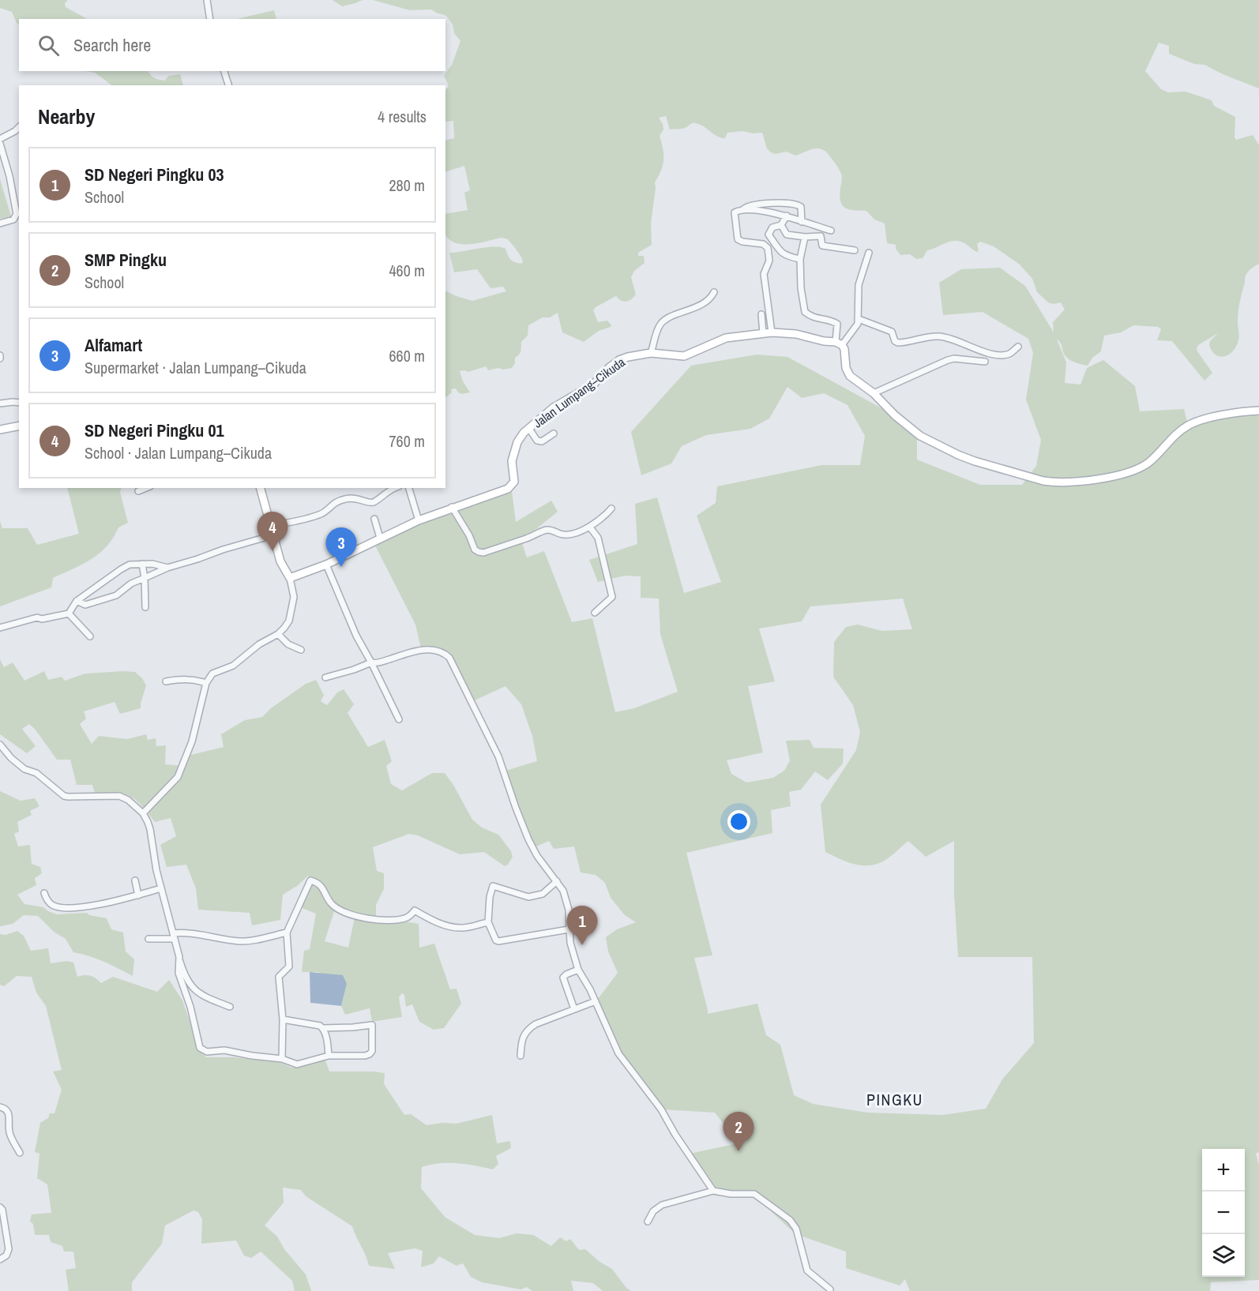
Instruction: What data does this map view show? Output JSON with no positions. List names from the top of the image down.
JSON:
{
  "streets": {
    "street": ["Jalan Lumpang–Cikuda"]
  },
  "districts": ["PINGKU"],
  "page": {
    "search": "Search here",
    "heading": ["Nearby", "4 results"],
    "list": [
      {
        "mark": "1",
        "name": "SD Negeri Pingku 03",
        "note": "School",
        "value": "280 m"
      },
      {
        "mark": "2",
        "name": "SMP Pingku",
        "note": "School",
        "value": "460 m"
      },
      {
        "mark": "3",
        "name": "Alfamart",
        "note": "Supermarket · Jalan Lumpang–Cikuda",
        "value": "660 m"
      },
      {
        "mark": "4",
        "name": "SD Negeri Pingku 01",
        "note": "School · Jalan Lumpang–Cikuda",
        "value": "760 m"
      }
    ],
    "pins": [
      "4",
      "3",
      "1",
      "2"
    ],
    "map_buttons": ["+", "−"]
  }
}
